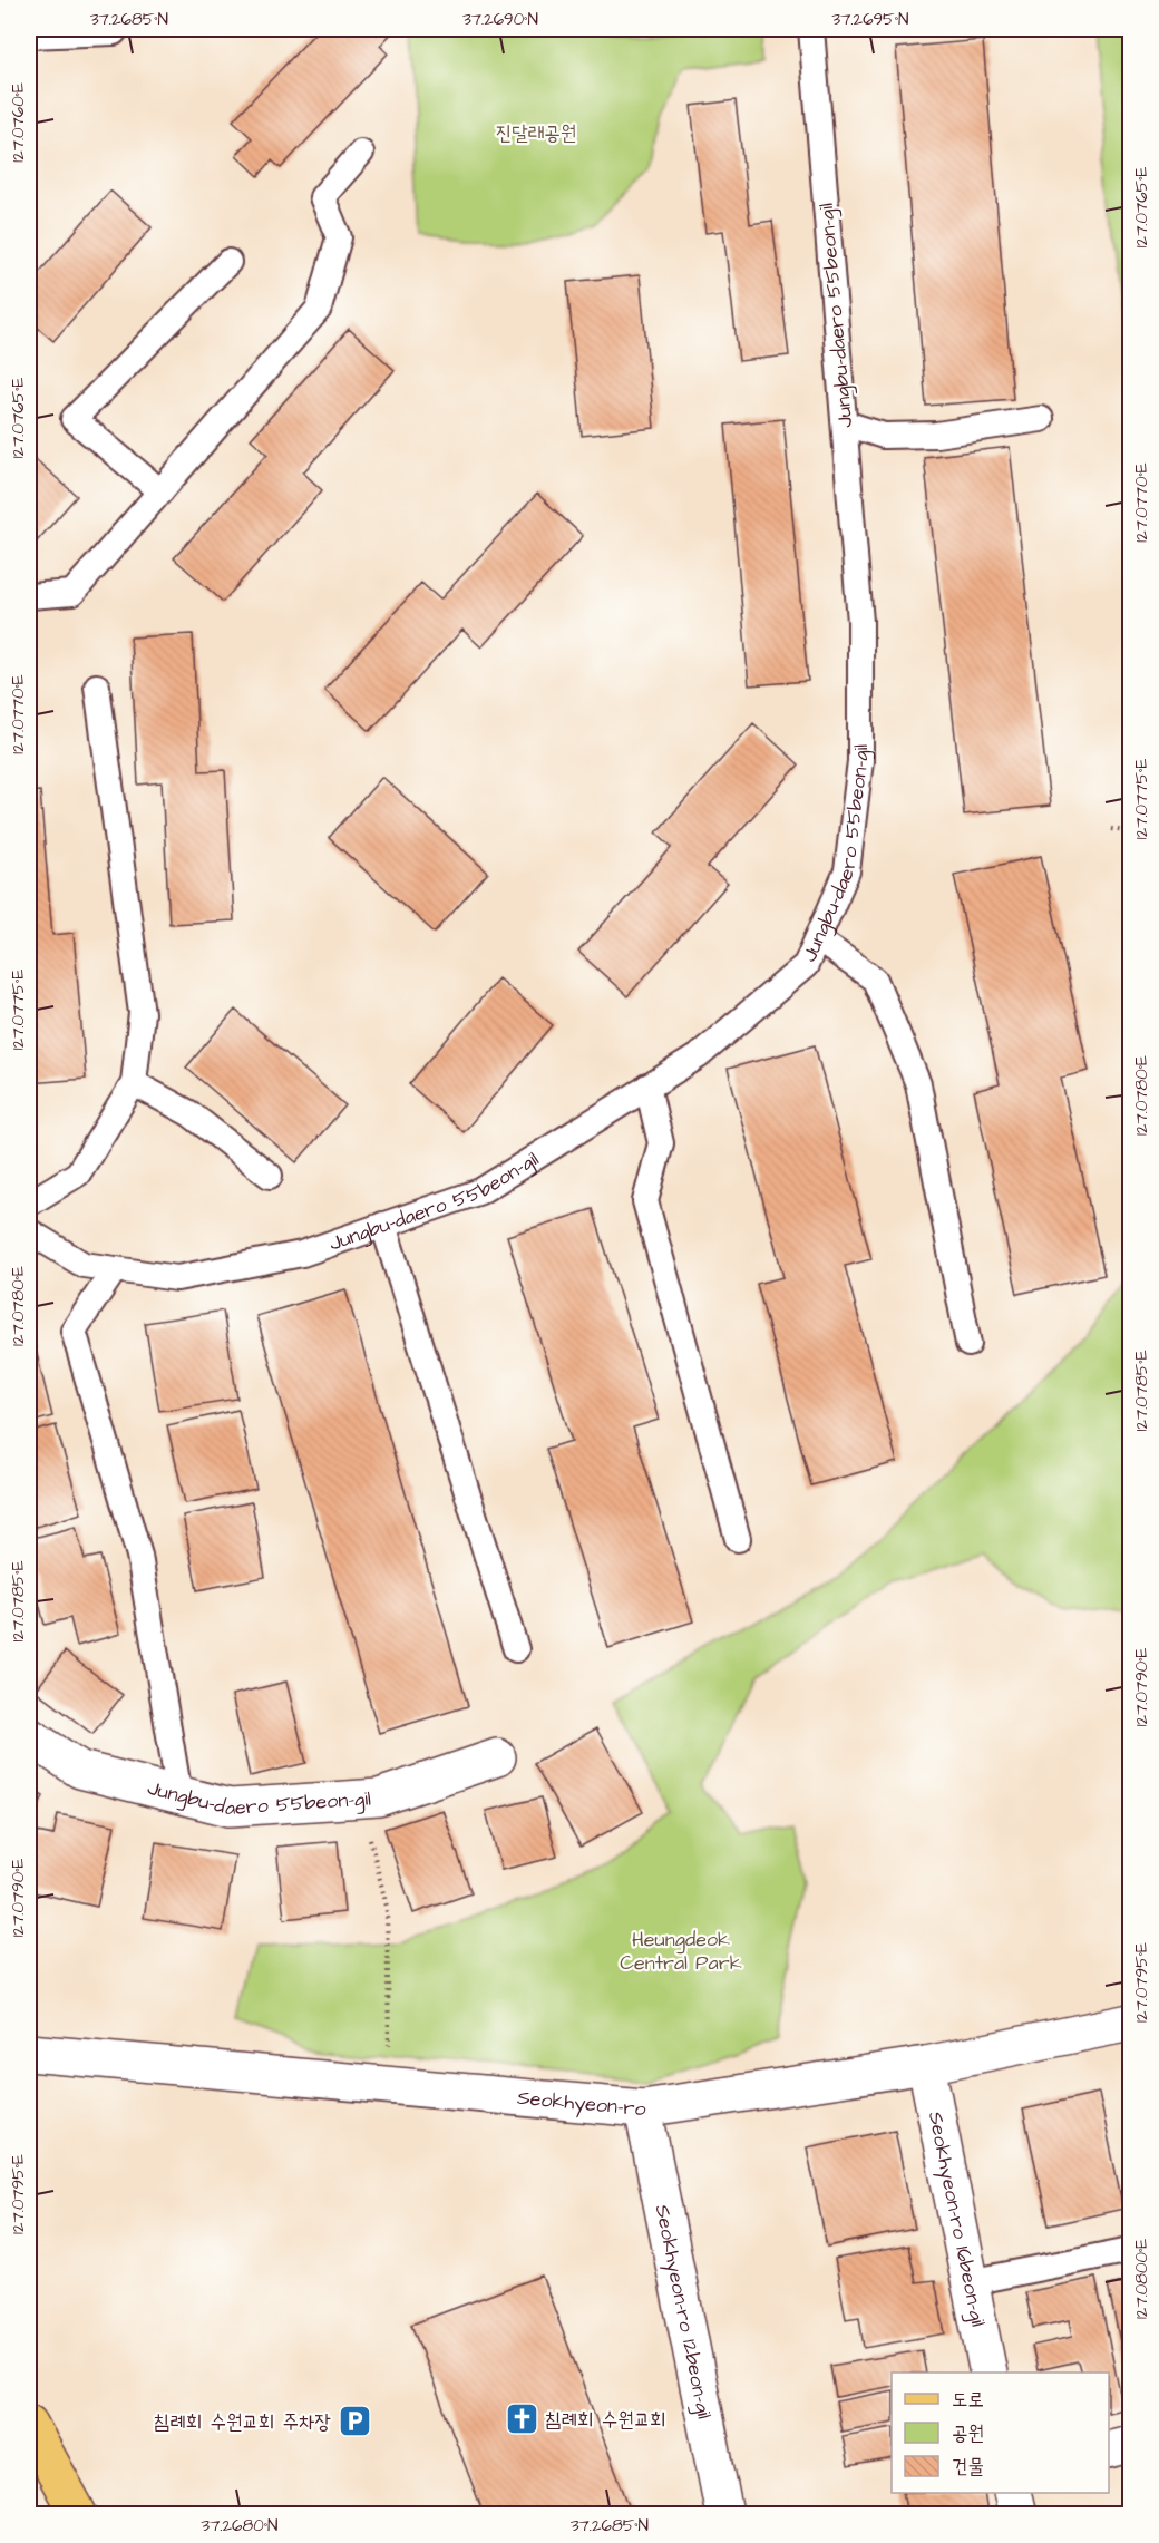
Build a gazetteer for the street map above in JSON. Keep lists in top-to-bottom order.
{
  "streets": {
    "street": [
      "Jungbu-daero 55beon-gil",
      "Seokhyeon-ro",
      "Seokhyeon-ro 16beon-gil",
      "Seokhyeon-ro 12beon-gil"
    ]
  },
  "crossings": [
    ["Seokhyeon-ro", "Seokhyeon-ro 16beon-gil"],
    ["Seokhyeon-ro", "Seokhyeon-ro 12beon-gil"]
  ],
  "parks": ["진달래공원", "Heungdeok Central Park"],
  "places": {
    "church": ["침례회 수원교회"],
    "parking": ["침례회 수원교회 주차장"]
  },
  "legend": ["도로", "공원", "건물"],
  "coordinates": [
    "37.2685°N",
    "37.2690°N",
    "37.2695°N",
    "127.0760°E",
    "127.0765°E",
    "127.0770°E",
    "127.0775°E",
    "127.0780°E",
    "127.0785°E",
    "127.0790°E",
    "127.0795°E",
    "127.0800°E",
    "37.2680°N"
  ]
}
